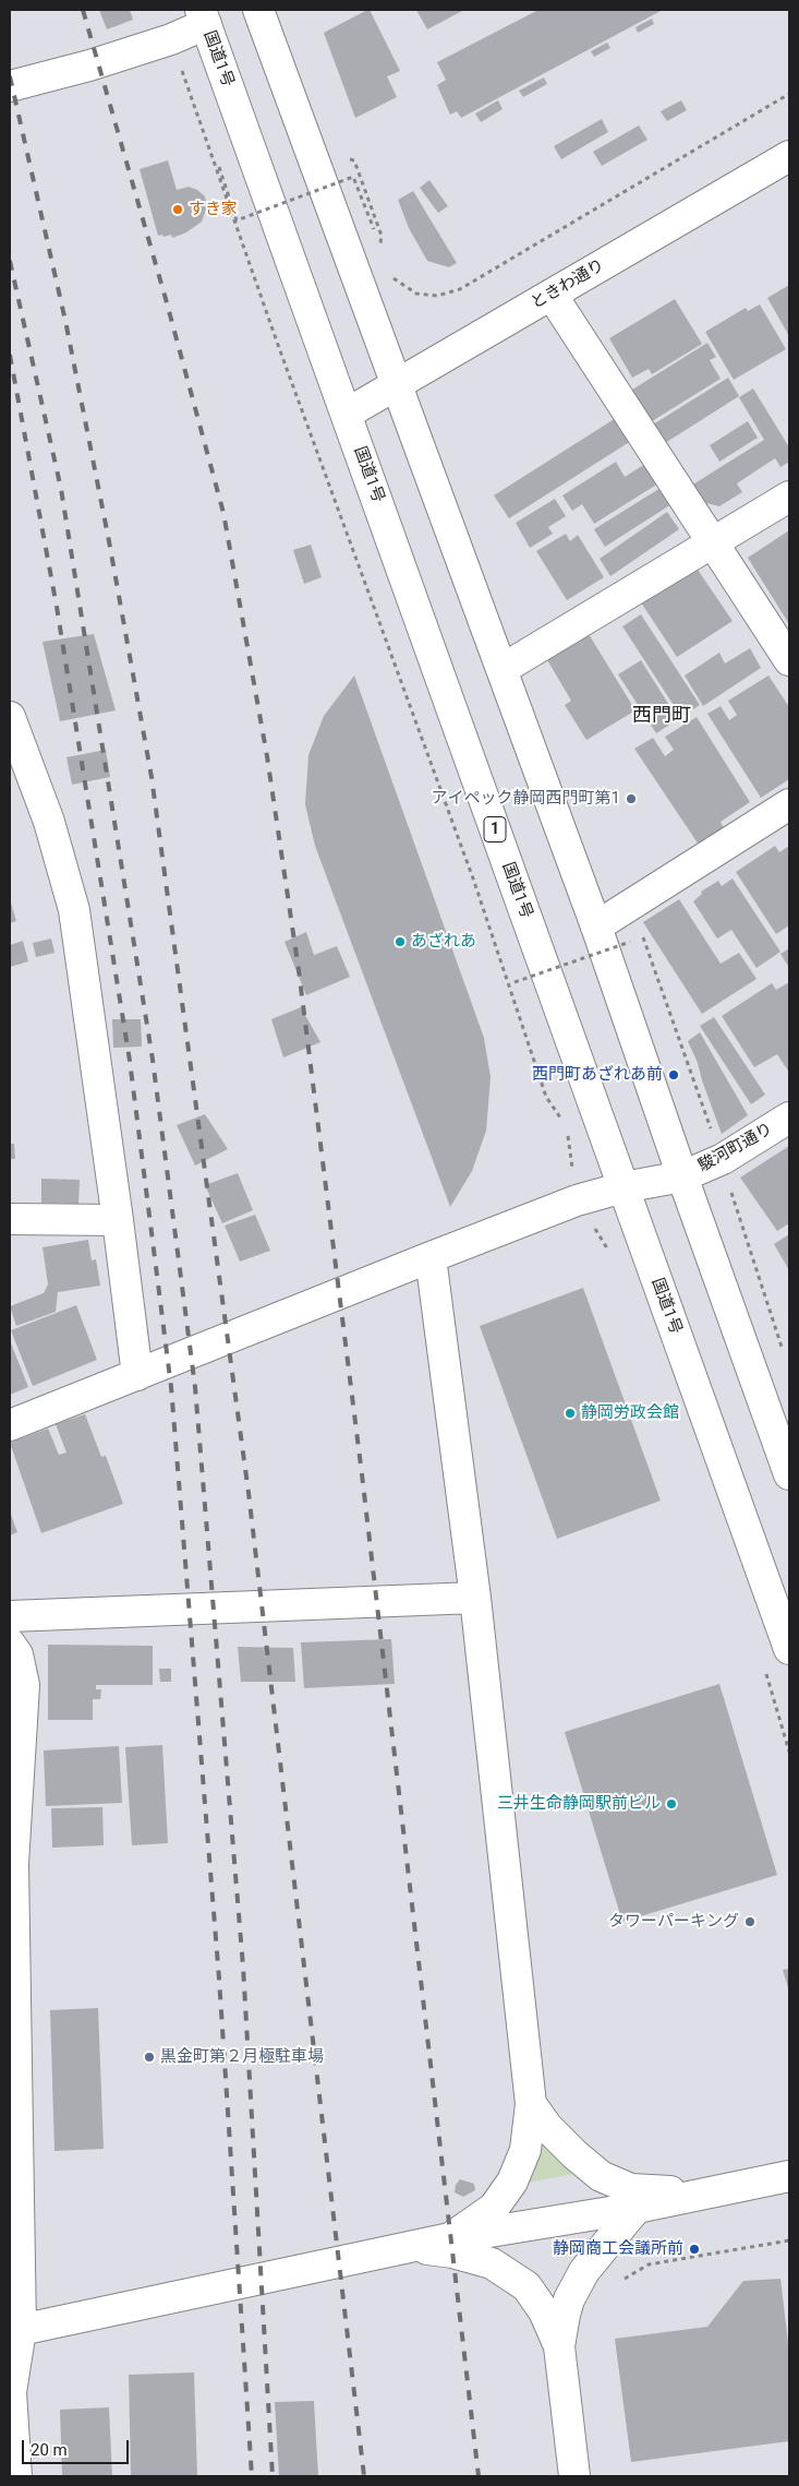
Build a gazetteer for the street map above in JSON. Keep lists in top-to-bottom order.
{
  "streets": {
    "main road": [
      "国道1号",
      "ときわ通り",
      "1",
      "駿河町通り"
    ]
  },
  "crossings": [
    ["国道1号", "ときわ通り"],
    ["国道1号", "駿河町通り"]
  ],
  "districts": ["西門町"],
  "places": [
    "すき家",
    "アイペック静岡西門町第1",
    "あざれあ",
    "西門町あざれあ前",
    "静岡労政会館",
    "三井生命静岡駅前ビル",
    "タワーパーキング",
    "黒金町第２月極駐車場",
    "静岡商工会議所前"
  ],
  "scale_bar": "20 m"
}
